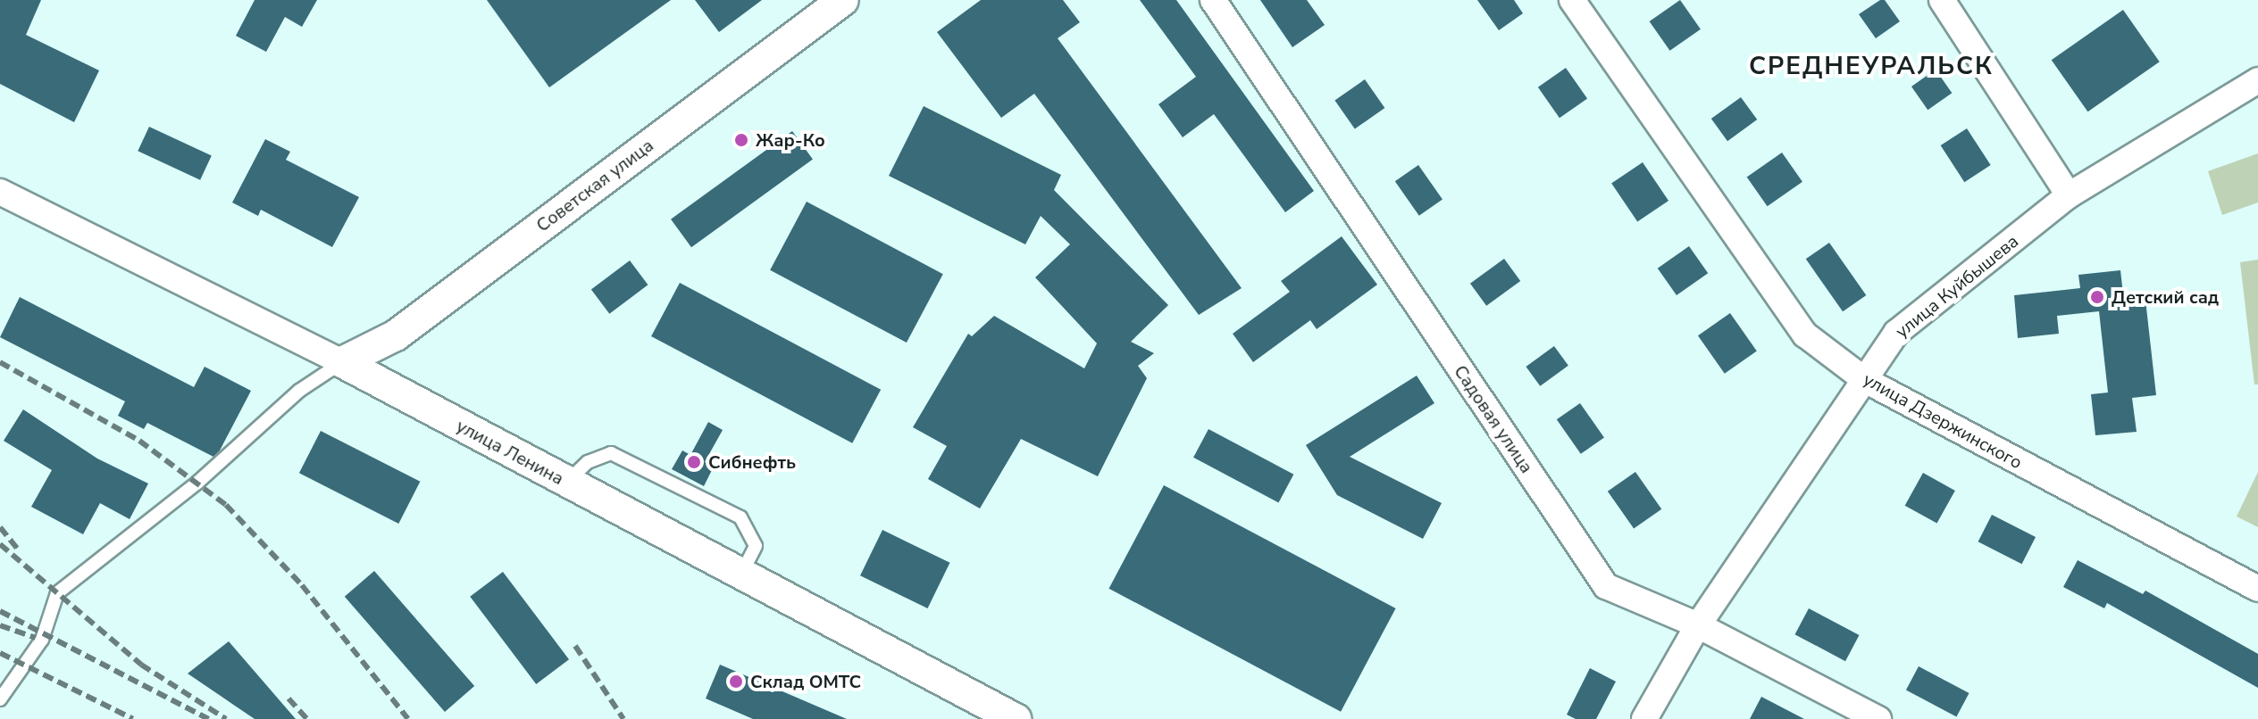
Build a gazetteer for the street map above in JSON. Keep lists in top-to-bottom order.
{
  "streets": {
    "street": [
      "Советская улица",
      "улица Куйбышева",
      "Садовая улица",
      "улица Дзержинского",
      "улица Ленина"
    ]
  },
  "crossings": [
    ["Советская улица", "улица Ленина"],
    ["улица Куйбышева", "Садовая улица"],
    ["улица Куйбышева", "улица Дзержинского"]
  ],
  "districts": ["СРЕДНЕУРАЛЬСК"],
  "places": [
    "Жар-Ко",
    "Детский сад",
    "Сибнефть",
    "Склад ОМТС"
  ]
}
